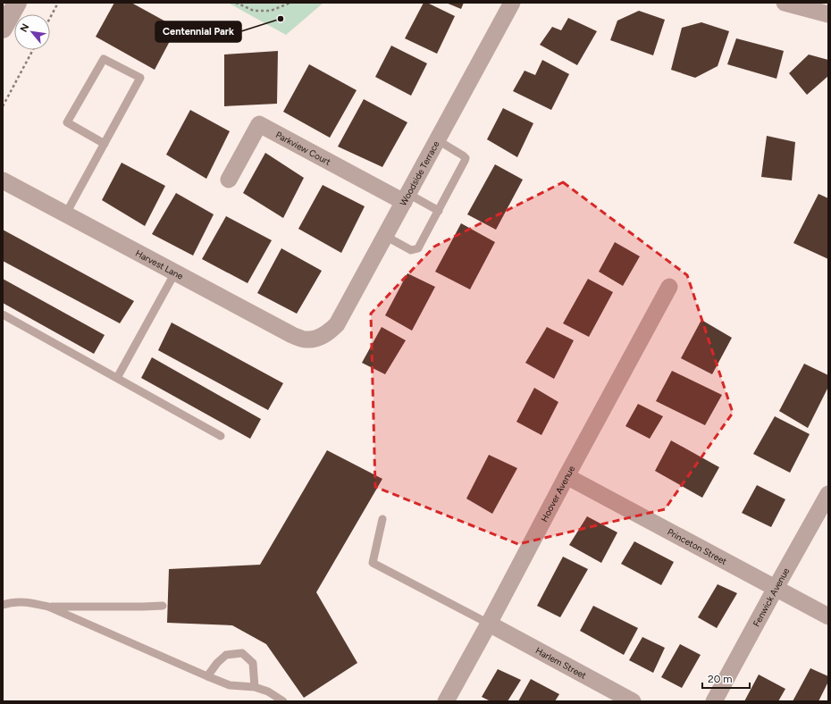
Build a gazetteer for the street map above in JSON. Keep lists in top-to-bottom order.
{
  "streets": {
    "street": [
      "Parkview Court",
      "Woodside Terrace",
      "Harvest Lane",
      "Hoover Avenue",
      "Princeton Street",
      "Fenwick Avenue",
      "Harlem Street"
    ]
  },
  "crossings": [
    ["Parkview Court", "Woodside Terrace"],
    ["Woodside Terrace", "Harvest Lane"],
    ["Hoover Avenue", "Princeton Street"],
    ["Hoover Avenue", "Harlem Street"],
    ["Princeton Street", "Fenwick Avenue"]
  ],
  "places": ["Centennial Park"],
  "scale_bar": "20 m",
  "north": "top left"
}
